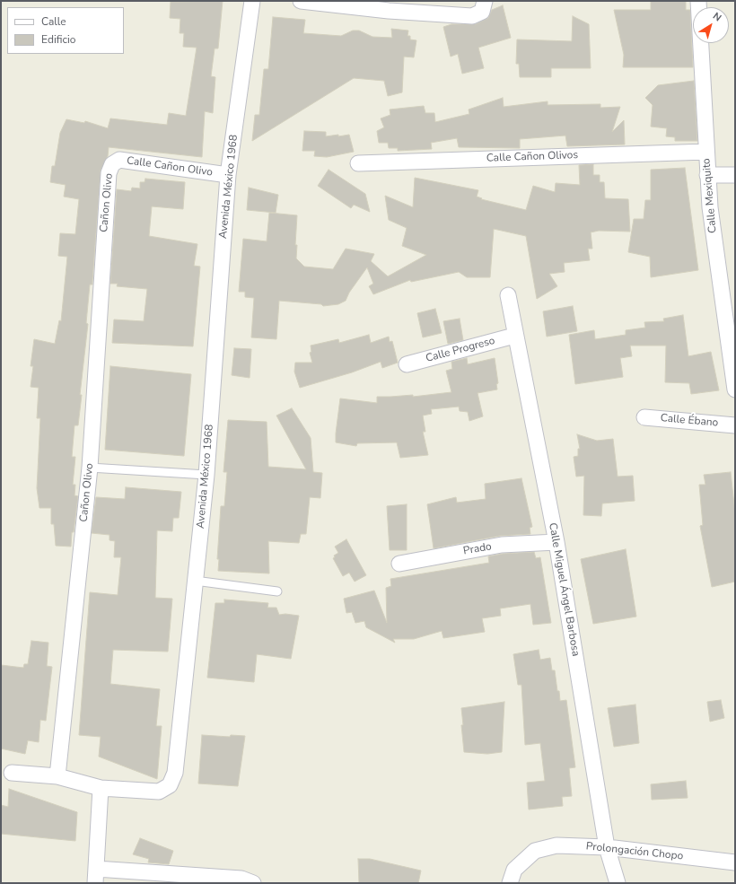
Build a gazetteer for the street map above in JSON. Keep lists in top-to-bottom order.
{
  "streets": {
    "street": [
      "Calle Cañon Olivos",
      "Calle Cañon Olivo",
      "Avenida México 1968",
      "Calle Mexiquito",
      "Cañon Olivo",
      "Calle Progreso",
      "Calle Ébano",
      "Prado",
      "Calle Miguel Ángel Barbosa",
      "Prolongación Chopo"
    ]
  },
  "crossings": [
    ["Calle Cañon Olivos", "Calle Mexiquito"],
    ["Calle Cañon Olivo", "Avenida México 1968"],
    ["Calle Cañon Olivo", "Cañon Olivo"],
    ["Calle Progreso", "Calle Miguel Ángel Barbosa"],
    ["Prado", "Calle Miguel Ángel Barbosa"],
    ["Calle Miguel Ángel Barbosa", "Prolongación Chopo"]
  ],
  "legend": ["Calle", "Edificio"],
  "north": "top right"
}
